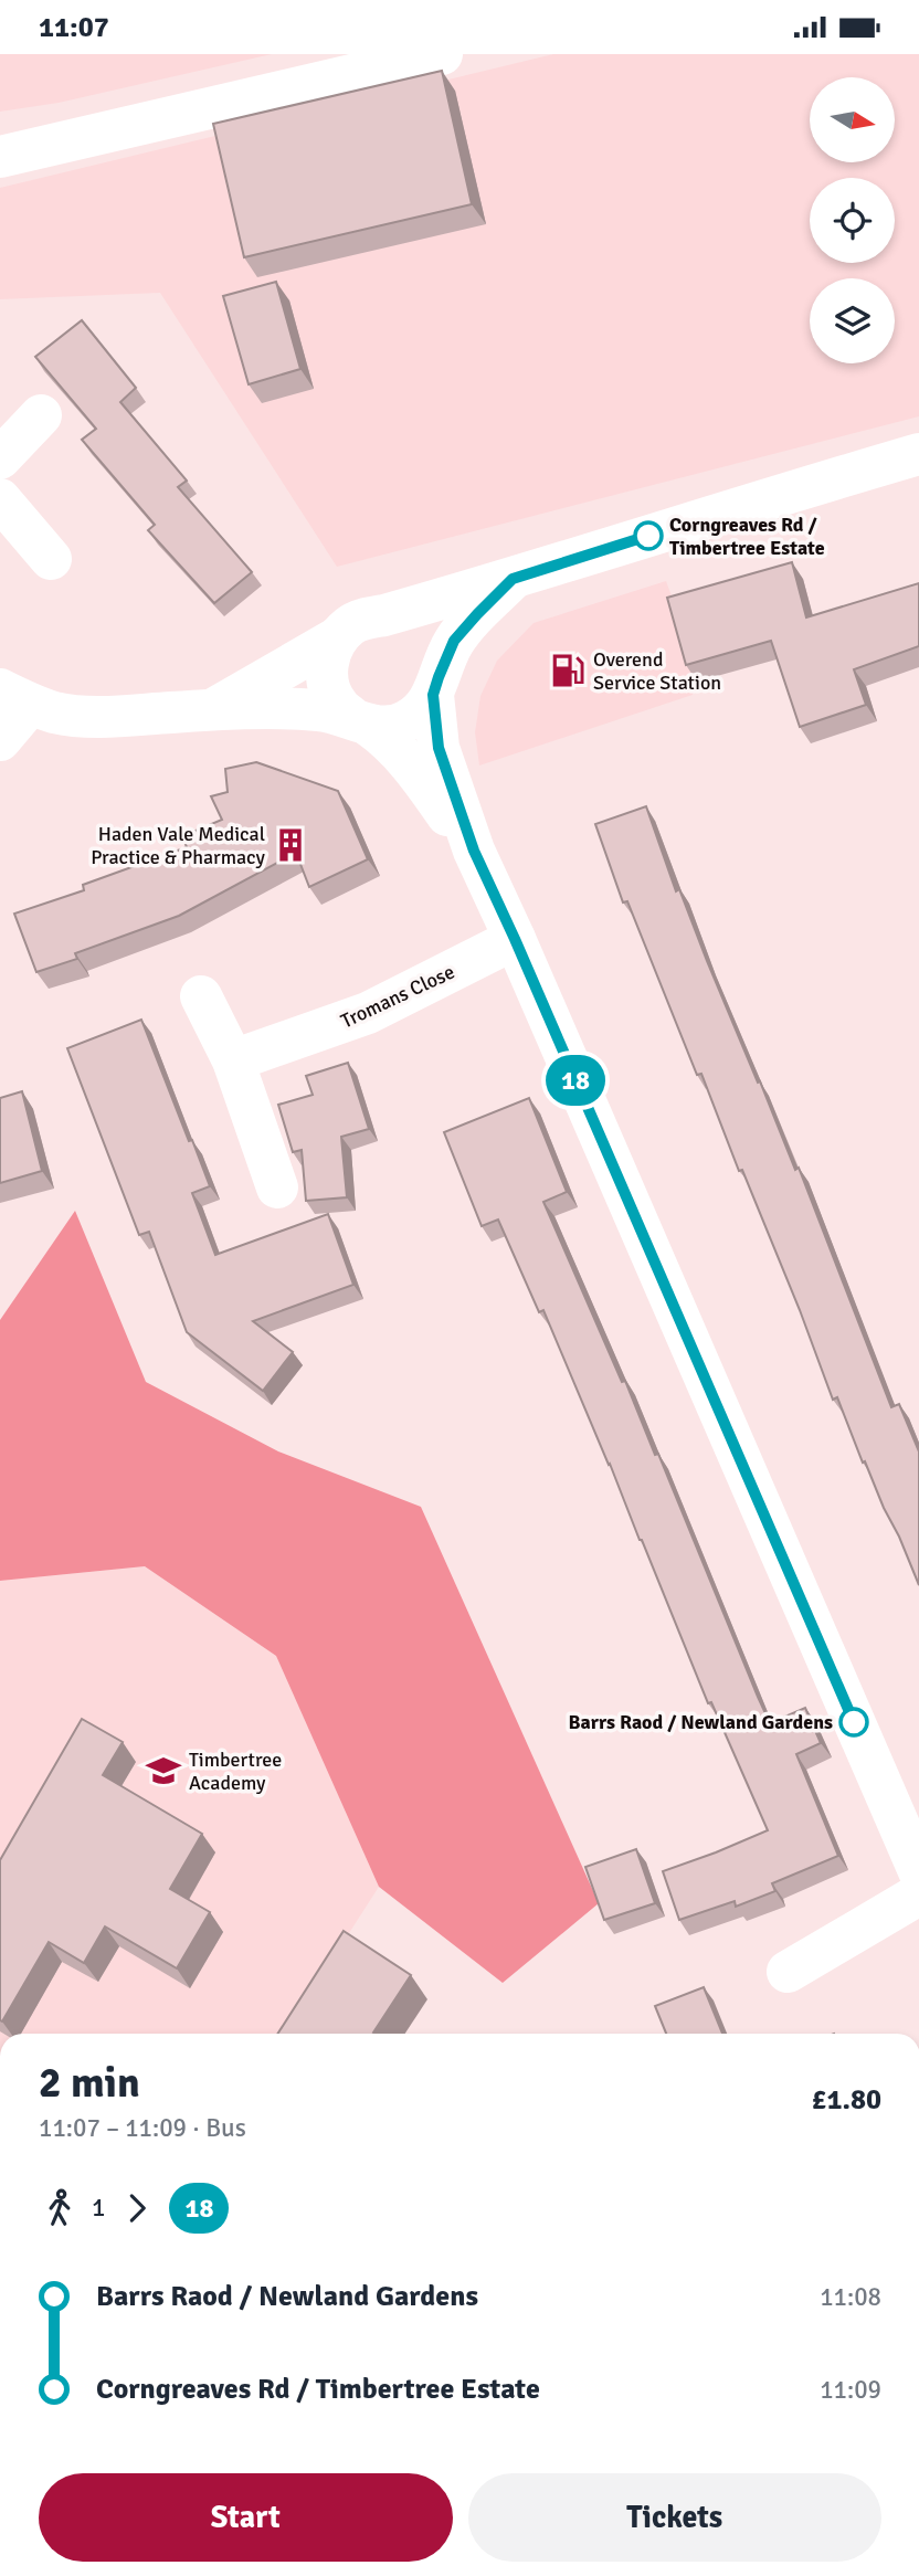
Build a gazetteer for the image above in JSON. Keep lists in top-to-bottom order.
{
  "streets": {
    "street": ["Tromans Close"]
  },
  "places": {
    "other": ["Corngreaves Rd / Timbertree Estate", "Barrs Raod / Newland Gardens"],
    "fuel station": ["Overend Service Station"],
    "building": ["Haden Vale Medical Practice & Pharmacy"],
    "school or university": ["Timbertree Academy"]
  },
  "lines": ["bus line 18"],
  "north": "right",
  "page": {
    "status": "11:07",
    "on_map": "18",
    "heading": ["2 min", "11:07 – 11:09 · Bus", "£1.80"],
    "legs": ["1", "18"],
    "list": [
      {
        "name": "Barrs Raod / Newland Gardens",
        "value": "11:08"
      },
      {
        "name": "Corngreaves Rd / Timbertree Estate",
        "value": "11:09"
      }
    ],
    "buttons": ["Start", "Tickets"]
  }
}
